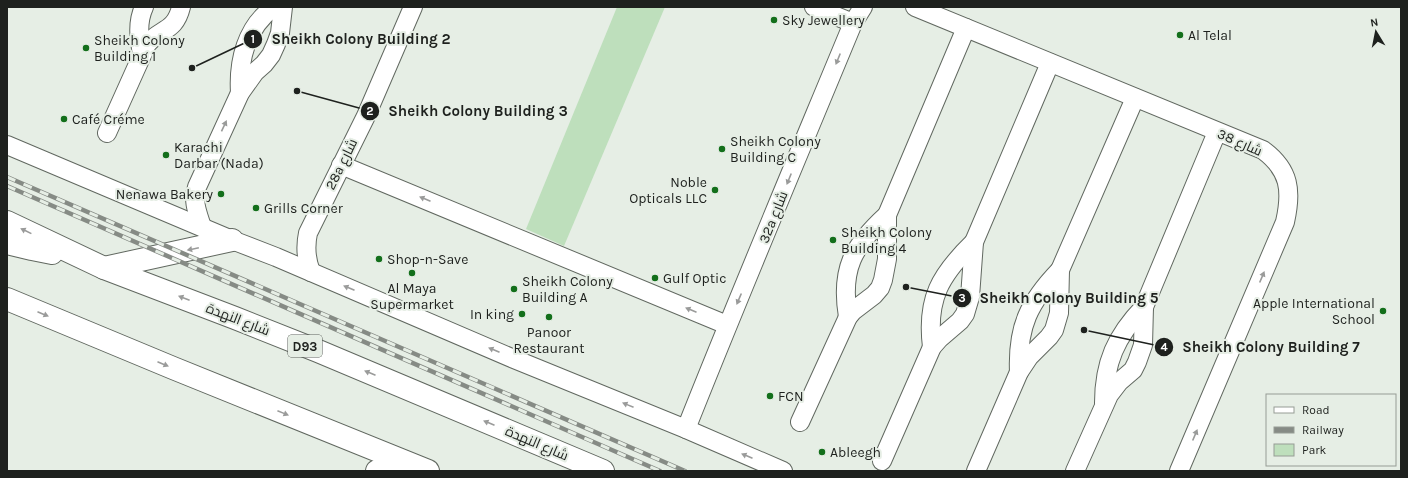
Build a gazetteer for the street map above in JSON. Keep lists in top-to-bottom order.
{
  "streets": {
    "main road": ["شارع النهدة", "D93"],
    "street": ["شارع 38", "28a شارع", "32a شارع"]
  },
  "places": [
    "Sky Jewellery",
    "Al Telal",
    "Sheikh Colony Building 1",
    "Sheikh Colony Building 2",
    "Sheikh Colony Building 3",
    "Café Créme",
    "Sheikh Colony Building C",
    "Karachi Darbar (Nada)",
    "Noble Opticals LLC",
    "Nenawa Bakery",
    "Grills Corner",
    "Sheikh Colony Building 4",
    "Shop-n-Save",
    "Al Maya Supermarket",
    "Gulf Optic",
    "Sheikh Colony Building 5",
    "Sheikh Colony Building A",
    "Apple International School",
    "In king",
    "Panoor Restaurant",
    "Sheikh Colony Building 7",
    "FCN",
    "Ableegh"
  ],
  "legend": ["Road", "Railway", "Park"],
  "north": "top"
}
